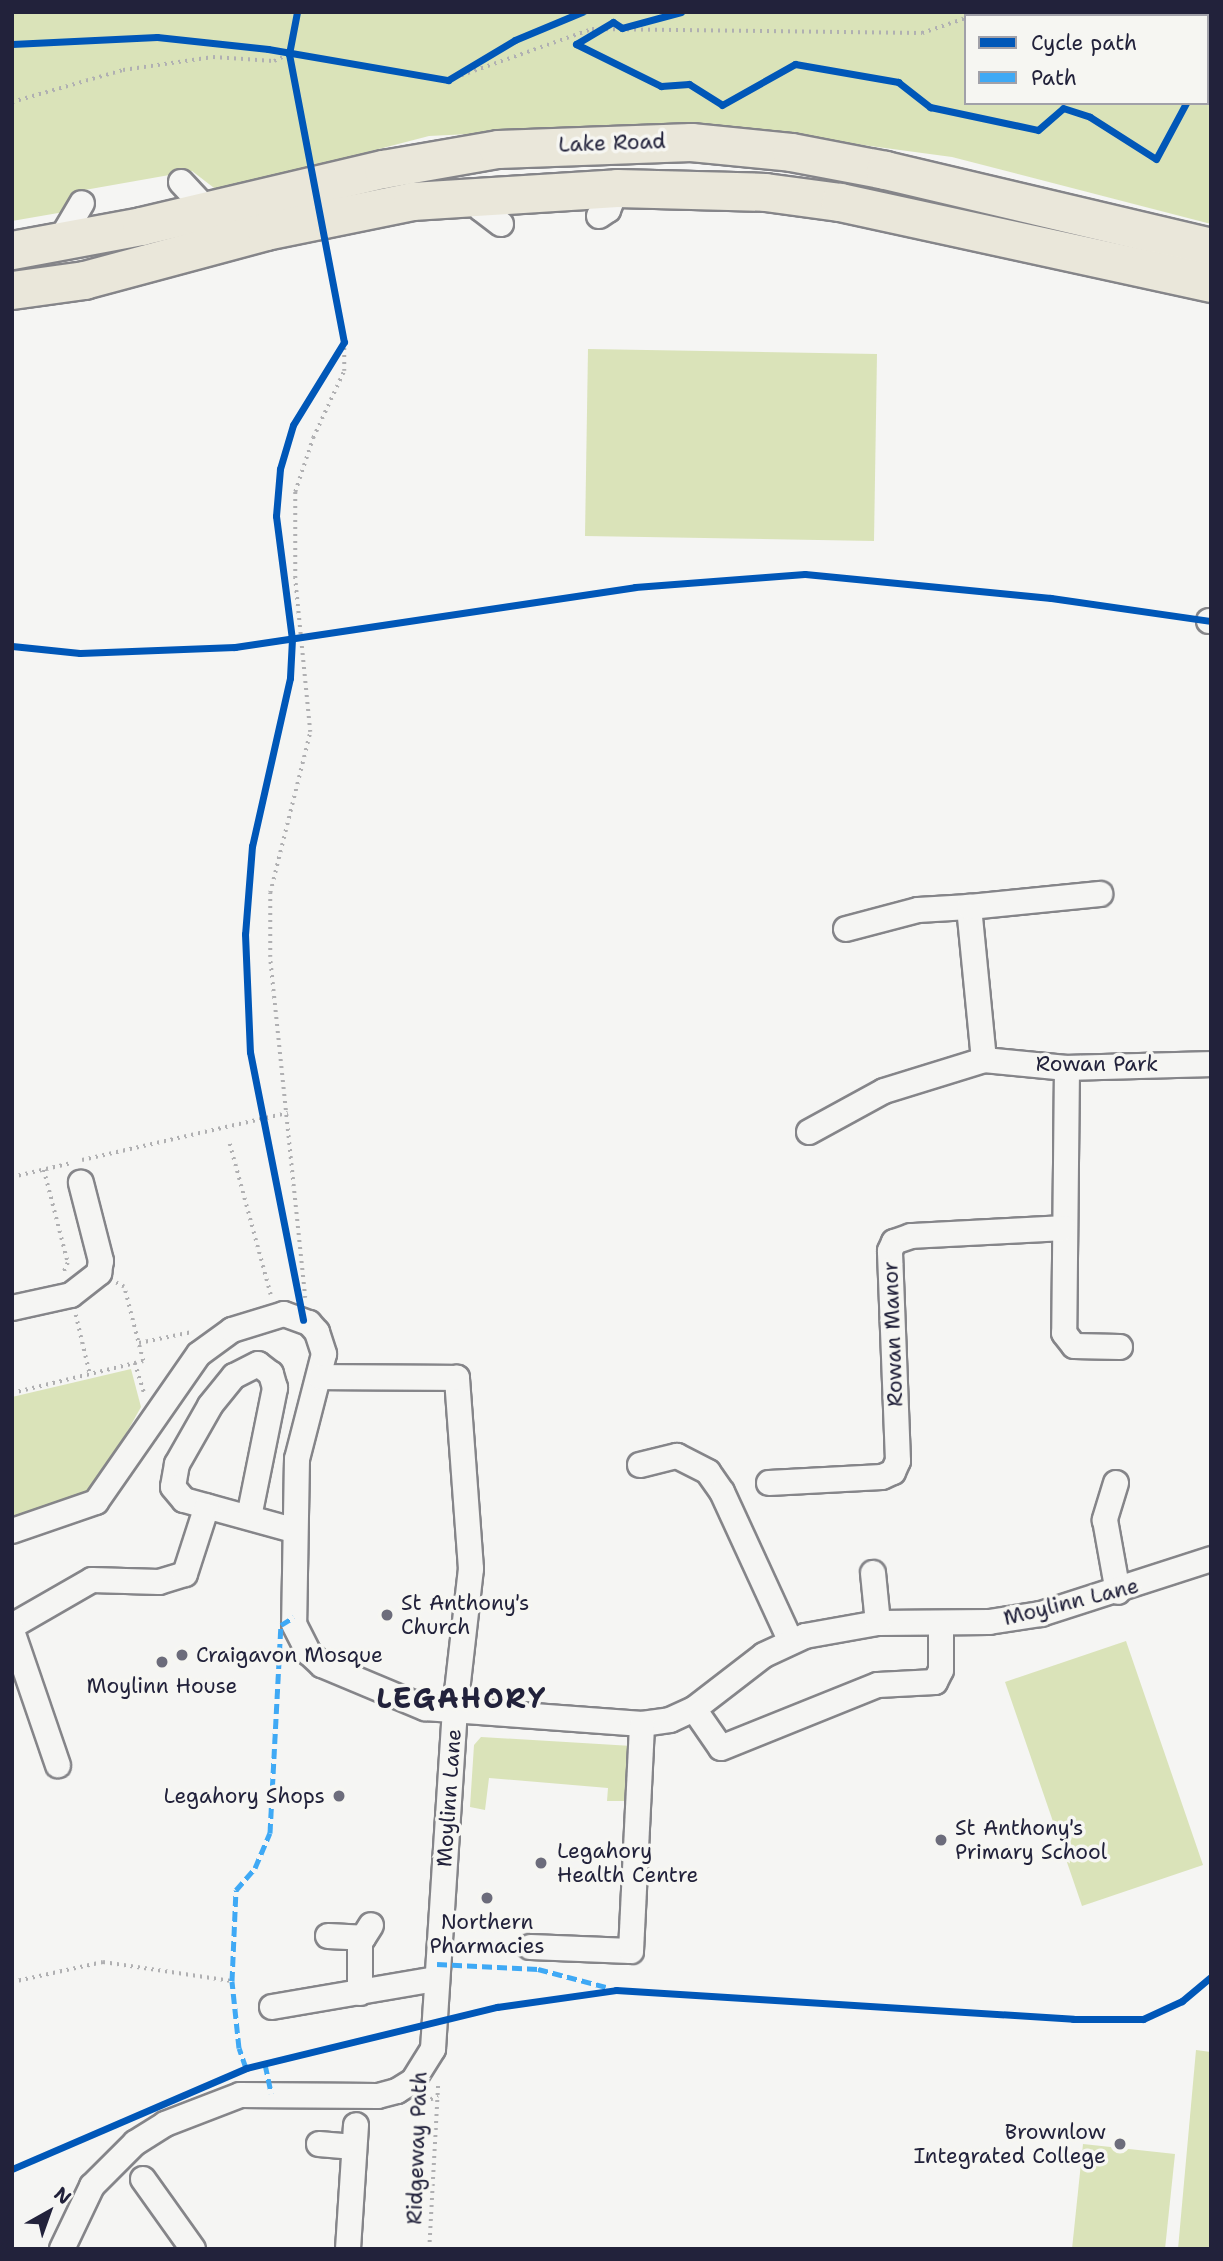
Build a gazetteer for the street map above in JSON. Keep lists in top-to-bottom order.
{
  "streets": {
    "highway": ["Lake Road"],
    "street": ["Rowan Park", "Rowan Manor", "Moylinn Lane"],
    "path": ["Ridgeway Path"]
  },
  "crossings": [
    ["Moylinn Lane", "Ridgeway Path"]
  ],
  "districts": ["LEGAHORY"],
  "places": [
    "St Anthony's Church",
    "Craigavon Mosque",
    "Moylinn House",
    "Legahory Shops",
    "St Anthony's Primary School",
    "Legahory Health Centre",
    "Northern Pharmacies",
    "Brownlow Integrated College"
  ],
  "legend": ["Cycle path", "Path"],
  "north": "top right"
}
